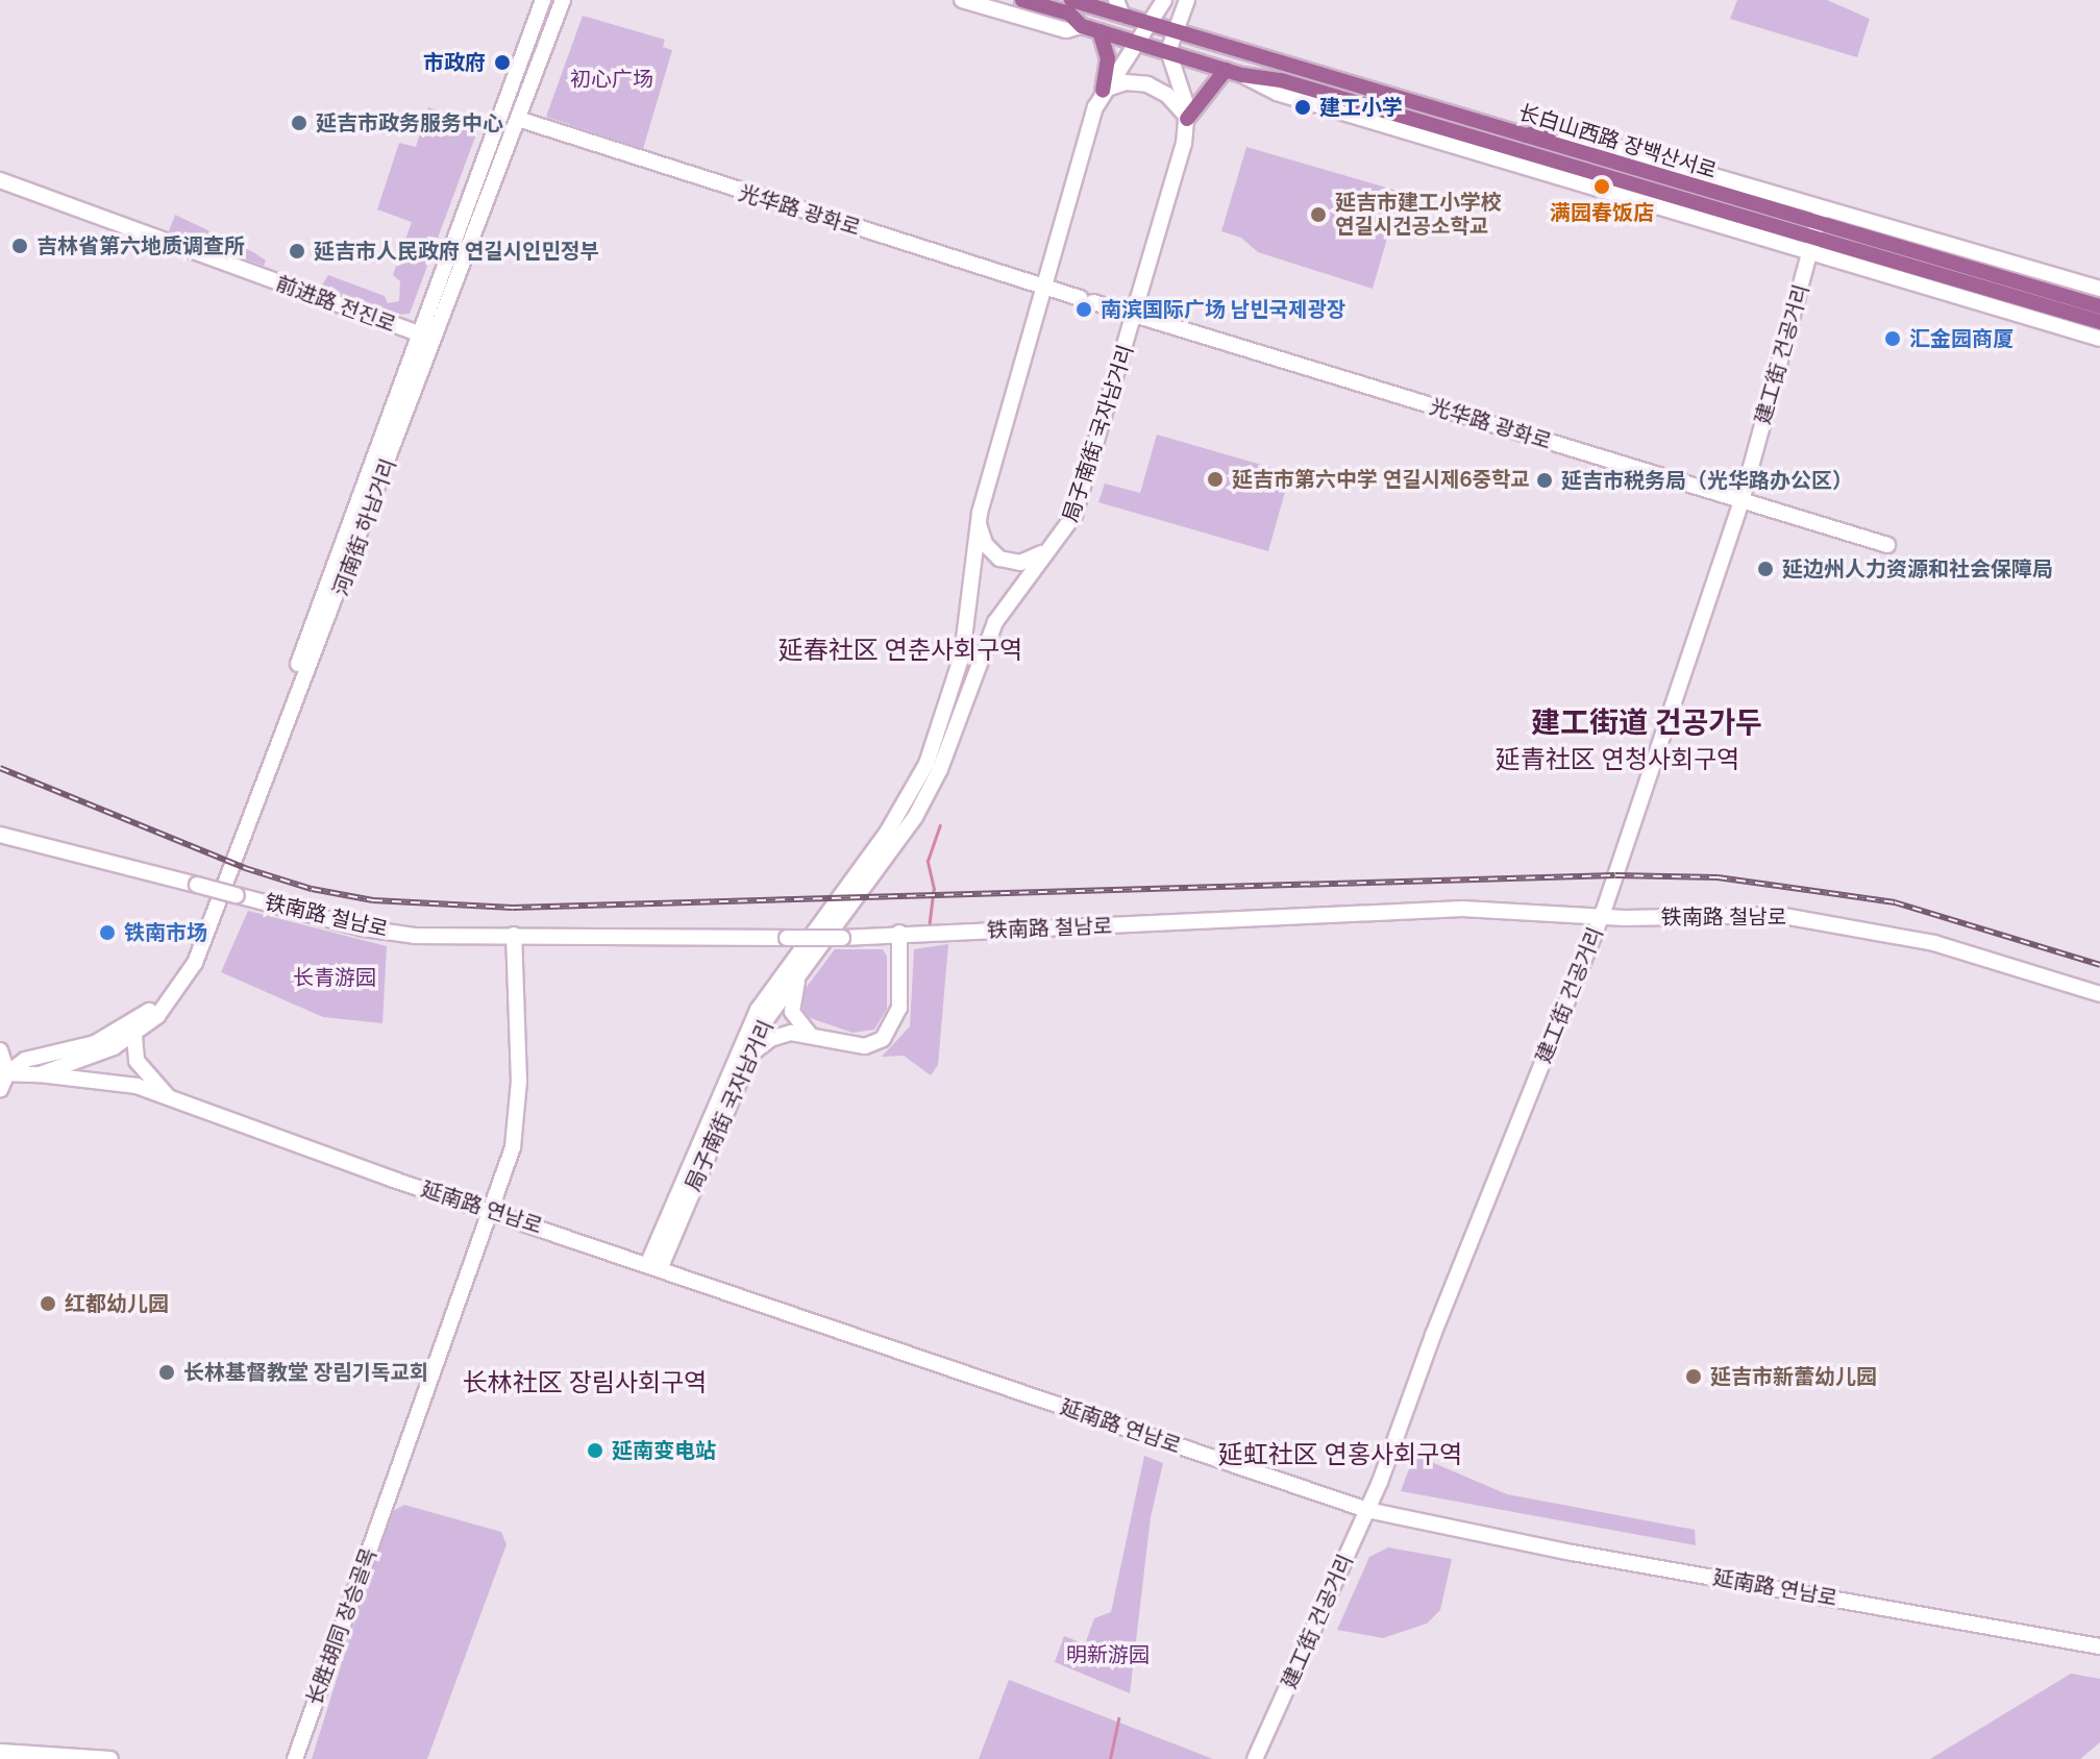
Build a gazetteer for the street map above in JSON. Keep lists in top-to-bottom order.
{
  "streets": {
    "main road": [
      "长白山西路 장백산서로",
      "光华路 광화로",
      "前进路 전진로",
      "建工街 건공거리",
      "局子南街 국자남거리",
      "河南街 하남거리",
      "铁南路 철남로",
      "延南路 연남로",
      "长胜胡同 장승골목"
    ]
  },
  "crossings": [
    ["长白山西路 장백산서로", "建工街 건공거리"],
    ["长白山西路 장백산서로", "局子南街 국자남거리"],
    ["光华路 광화로", "建工街 건공거리"],
    ["光华路 광화로", "局子南街 국자남거리"],
    ["光华路 광화로", "河南街 하남거리"],
    ["前进路 전진로", "河南街 하남거리"],
    ["建工街 건공거리", "铁南路 철남로"],
    ["建工街 건공거리", "延南路 연남로"],
    ["局子南街 국자남거리", "延南路 연남로"],
    ["铁南路 철남로", "长胜胡同 장승골목"],
    ["延南路 연남로", "长胜胡同 장승골목"]
  ],
  "districts": [
    "延春社区 연춘사회구역",
    "建工街道 건공가두",
    "延青社区 연청사회구역",
    "长林社区 장림사회구역",
    "延虹社区 연홍사회구역"
  ],
  "parks": ["初心广场", "长青游园", "明新游园"],
  "places": [
    "市政府",
    "建工小学",
    "延吉市政务服务中心",
    "满园春饭店",
    "延吉市建工小学校 연길시건공소학교",
    "吉林省第六地质调查所",
    "延吉市人民政府 연길시인민정부",
    "南滨国际广场 남빈국제광장",
    "汇金园商厦",
    "延吉市第六中学 연길시제6중학교",
    "延吉市税务局（光华路办公区）",
    "延边州人力资源和社会保障局",
    "铁南市场",
    "红都幼儿园",
    "长林基督教堂 장림기독교회",
    "延吉市新蕾幼儿园",
    "延南变电站"
  ]
}
